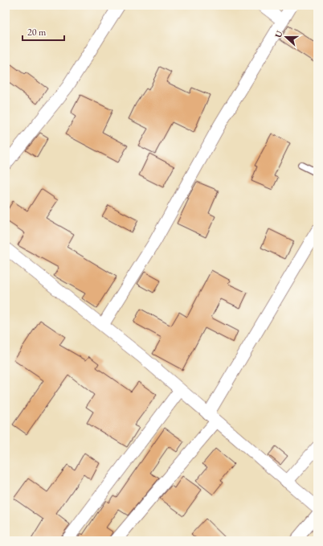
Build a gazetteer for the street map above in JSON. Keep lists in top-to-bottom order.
{
  "scale_bar": "20 m",
  "north": "left"
}
